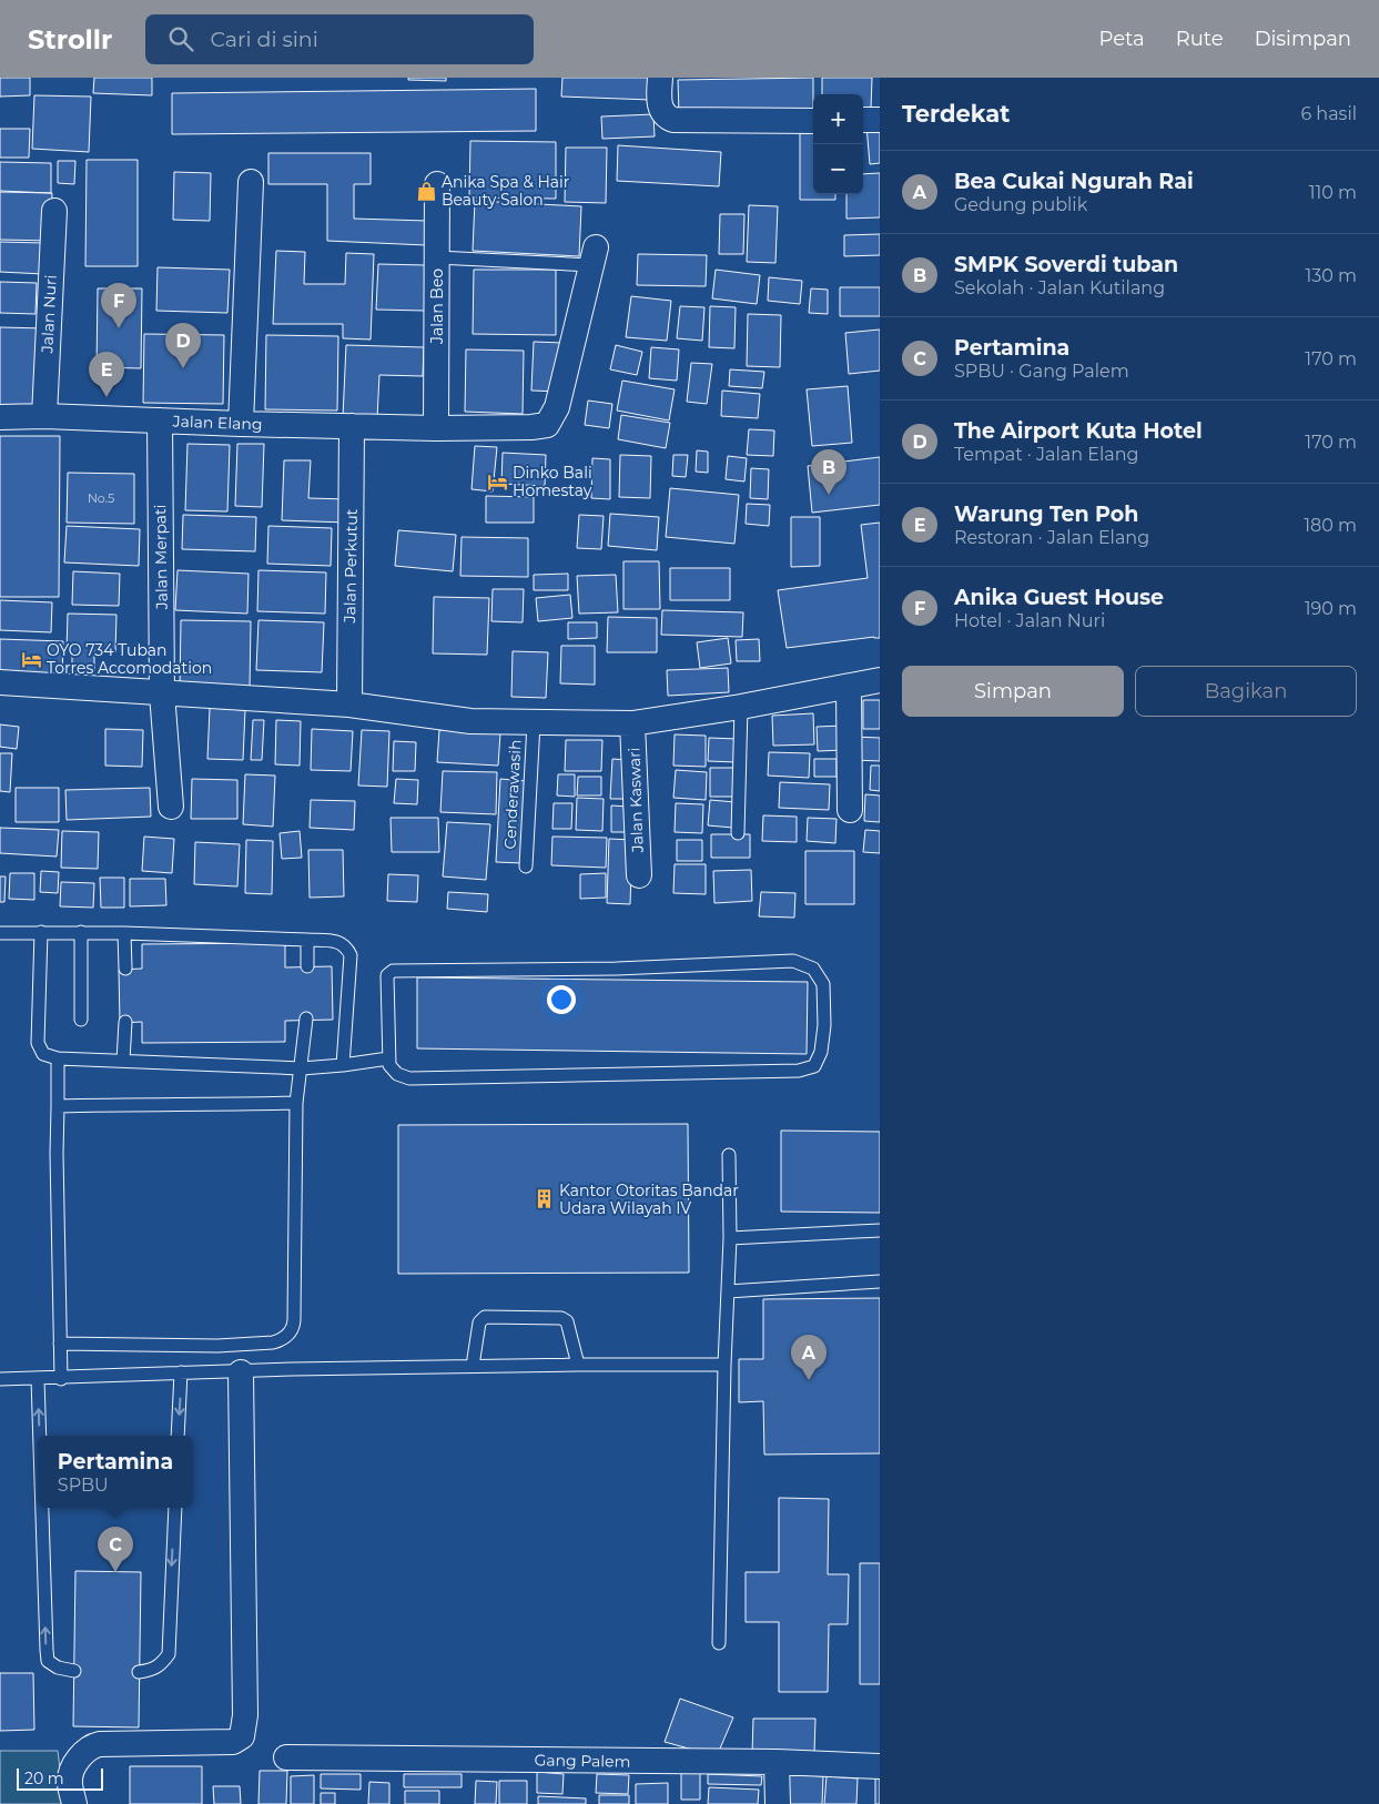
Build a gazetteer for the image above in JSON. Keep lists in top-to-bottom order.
{
  "streets": {
    "street": [
      "Jalan Beo",
      "Jalan Nuri",
      "Jalan Elang",
      "Jalan Merpati",
      "Jalan Perkutut",
      "Jalan Kaswari",
      "Gang Palem"
    ],
    "lane": ["Cenderawasih"]
  },
  "crossings": [
    ["Jalan Beo", "Jalan Elang"],
    ["Jalan Nuri", "Jalan Elang"],
    ["Jalan Elang", "Jalan Merpati"],
    ["Jalan Elang", "Jalan Perkutut"]
  ],
  "places": {
    "shop": ["Anika Spa & Hair Beauty Salon"],
    "hotel": ["Dinko Bali Homestay", "OYO 734 Tuban Torres Accomodation"],
    "building": ["Kantor Otoritas Bandar Udara Wilayah IV"]
  },
  "house_numbers": ["No.5"],
  "scale_bar": "20 m",
  "page": {
    "header": "Strollr",
    "search": "Cari di sini",
    "nav": ["Peta", "Rute", "Disimpan"],
    "heading": ["Terdekat", "6 hasil"],
    "map_buttons": ["+", "−"],
    "list": [
      {
        "mark": "A",
        "name": "Bea Cukai Ngurah Rai",
        "note": "Gedung publik",
        "value": "110 m"
      },
      {
        "mark": "B",
        "name": "SMPK Soverdi tuban",
        "note": "Sekolah · Jalan Kutilang",
        "value": "130 m"
      },
      {
        "mark": "C",
        "name": "Pertamina",
        "note": "SPBU · Gang Palem",
        "value": "170 m"
      },
      {
        "mark": "D",
        "name": "The Airport Kuta Hotel",
        "note": "Tempat · Jalan Elang",
        "value": "170 m"
      },
      {
        "mark": "E",
        "name": "Warung Ten Poh",
        "note": "Restoran · Jalan Elang",
        "value": "180 m"
      },
      {
        "mark": "F",
        "name": "Anika Guest House",
        "note": "Hotel · Jalan Nuri",
        "value": "190 m"
      }
    ],
    "pins": [
      "F",
      "D",
      "E",
      "B",
      "A",
      "C"
    ],
    "buttons": ["Simpan", "Bagikan"],
    "popup": ["Pertamina", "SPBU"],
    "scale": "20 m"
  }
}
